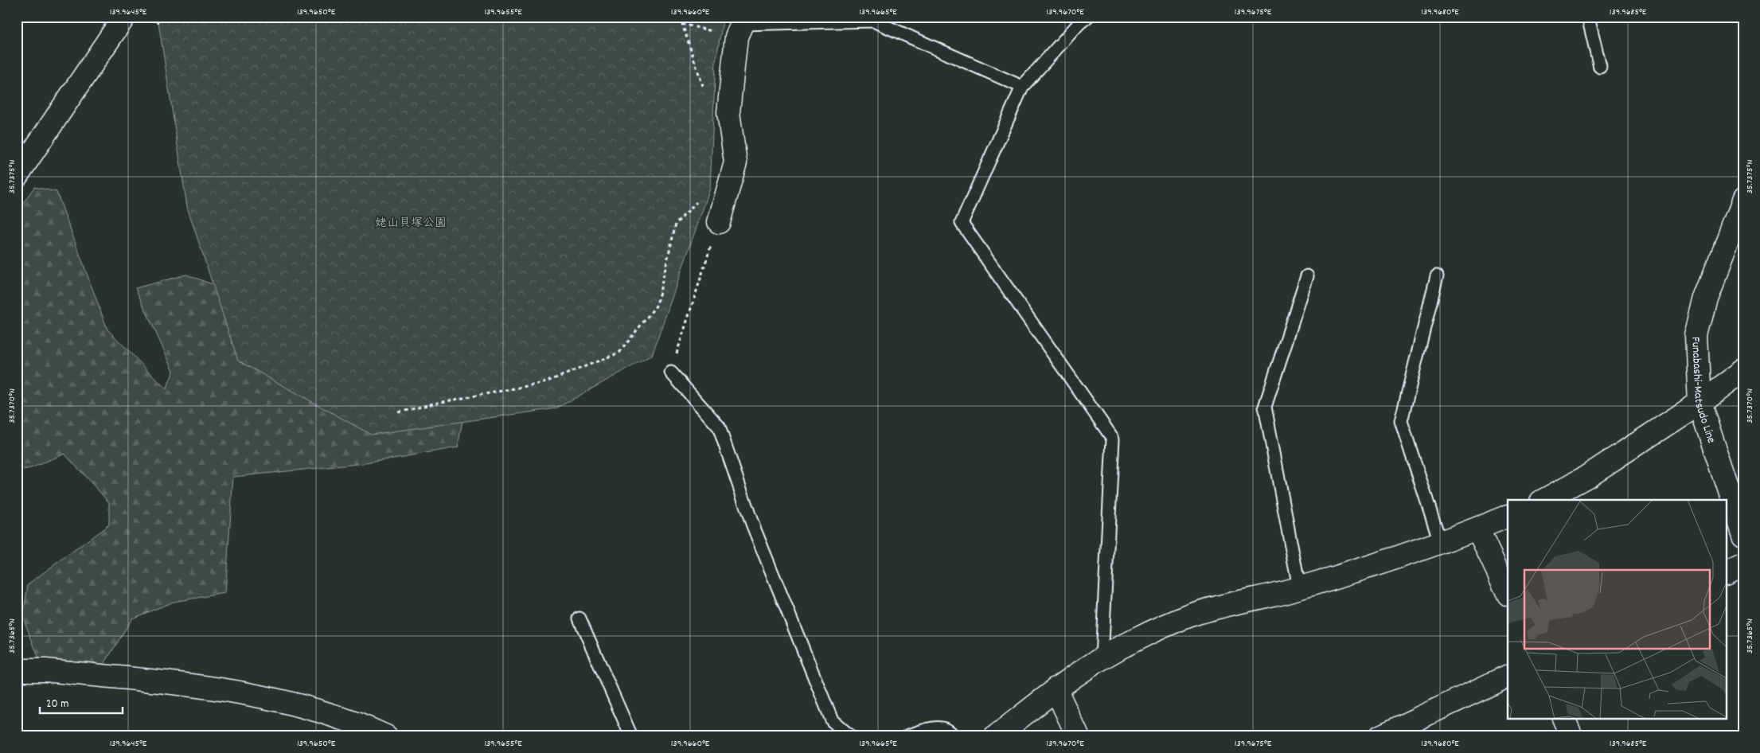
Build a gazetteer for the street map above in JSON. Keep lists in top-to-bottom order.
{
  "streets": {
    "street": ["Funabashi-Matsudo Line"]
  },
  "parks": ["姥山貝塚公園"],
  "scale_bar": "20 m",
  "coordinates": [
    "139.9645°E",
    "139.9650°E",
    "139.9655°E",
    "139.9660°E",
    "139.9665°E",
    "139.9670°E",
    "139.9675°E",
    "139.9680°E",
    "139.9685°E",
    "35.7375°N",
    "35.7370°N",
    "35.7365°N"
  ]
}
